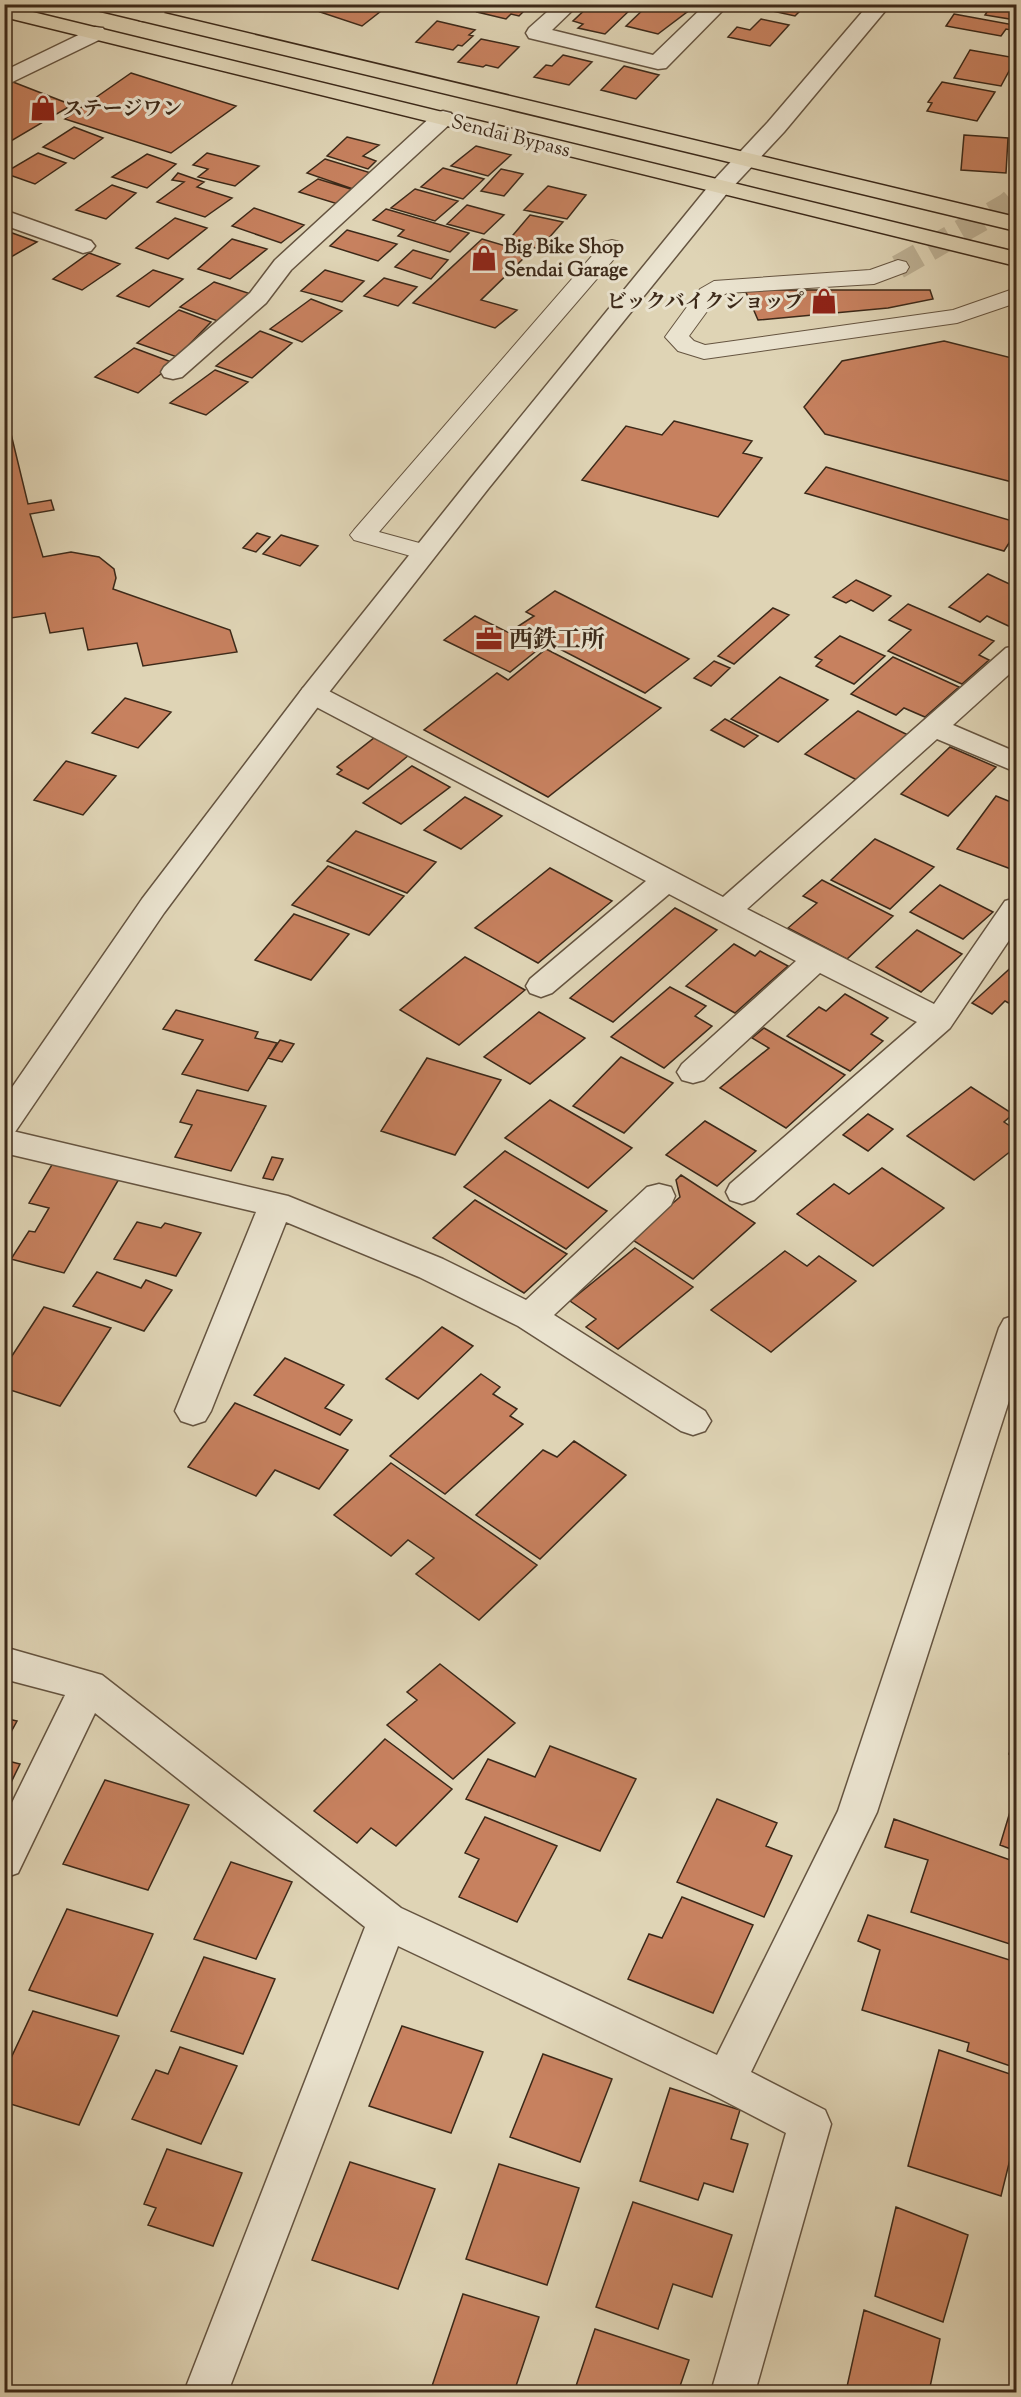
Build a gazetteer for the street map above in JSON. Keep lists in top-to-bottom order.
{
  "streets": {
    "highway": ["Sendai Bypass"]
  },
  "places": {
    "shop": ["ステージワン", "Big Bike Shop Sendai Garage", "ビックバイクショップ"],
    "office": ["西鉄工所"]
  }
}
